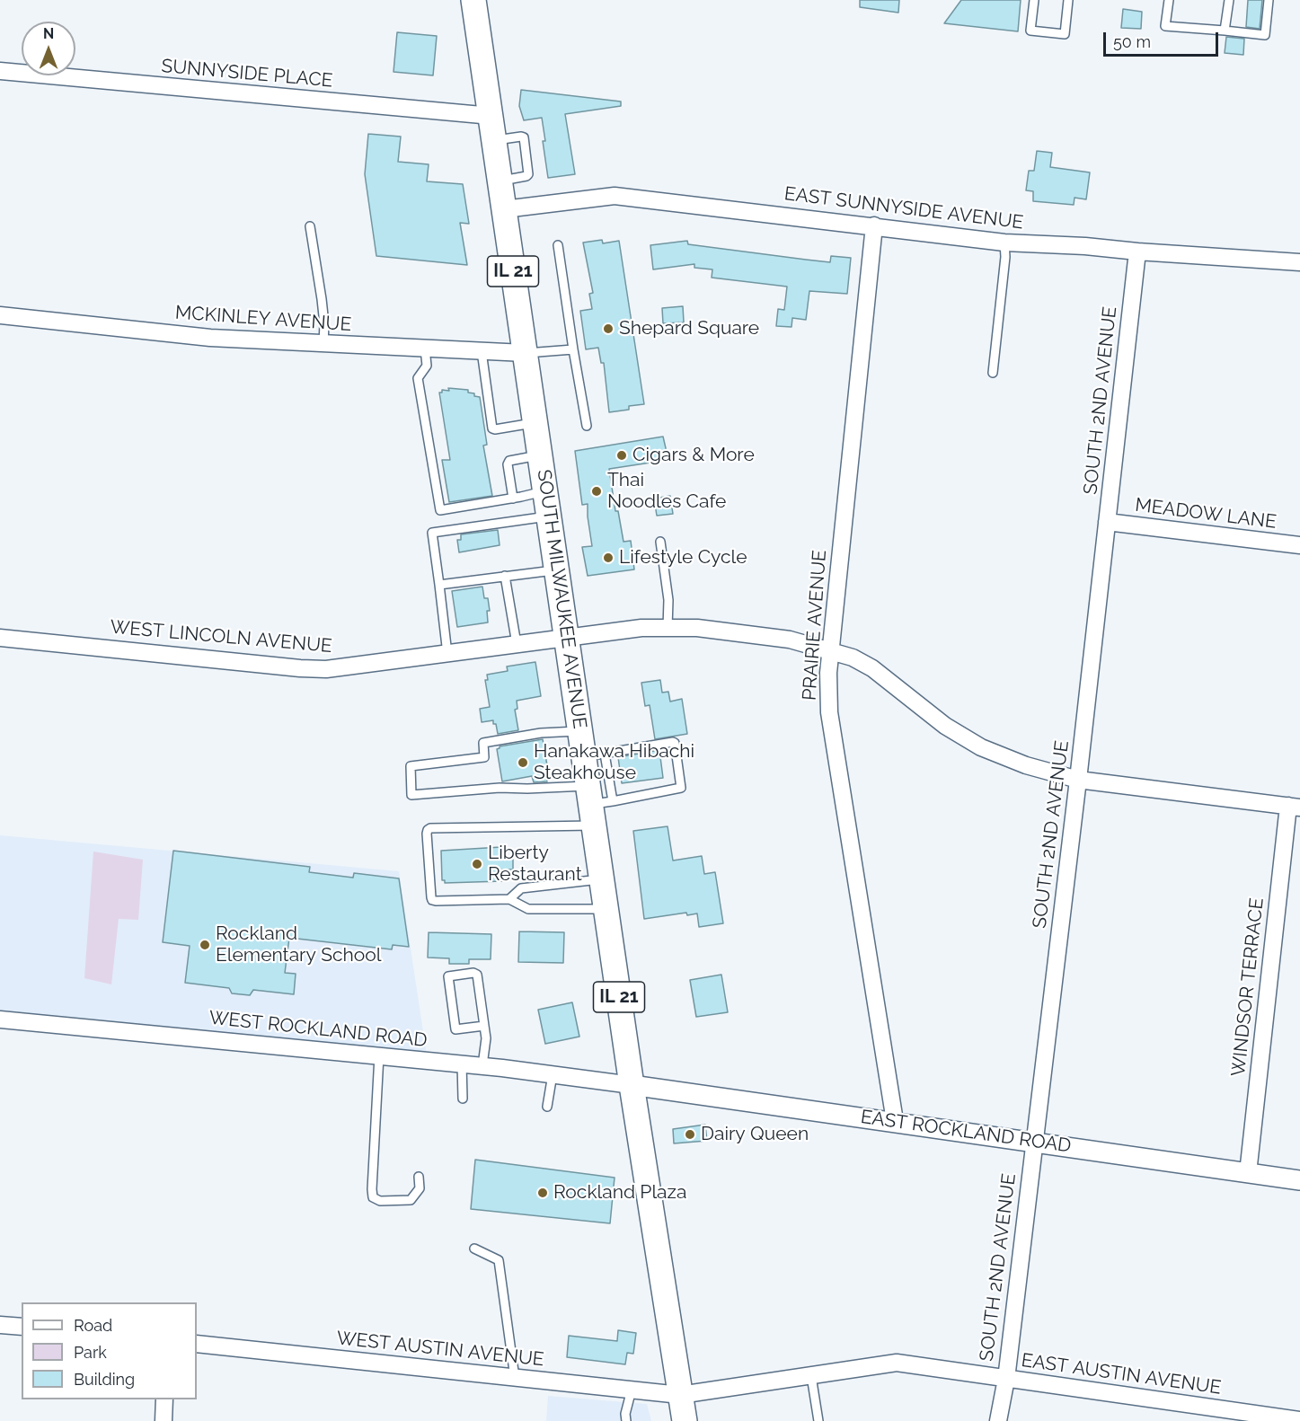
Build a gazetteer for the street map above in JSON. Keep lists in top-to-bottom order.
{
  "streets": {
    "main road": ["IL 21", "SOUTH MILWAUKEE AVENUE"],
    "street": [
      "SUNNYSIDE PLACE",
      "EAST SUNNYSIDE AVENUE",
      "MCKINLEY AVENUE",
      "SOUTH 2ND AVENUE",
      "MEADOW LANE",
      "PRAIRIE AVENUE",
      "WEST LINCOLN AVENUE",
      "WINDSOR TERRACE",
      "WEST ROCKLAND ROAD",
      "EAST ROCKLAND ROAD",
      "WEST AUSTIN AVENUE",
      "EAST AUSTIN AVENUE"
    ]
  },
  "crossings": [
    ["SUNNYSIDE PLACE", "SOUTH MILWAUKEE AVENUE"],
    ["EAST SUNNYSIDE AVENUE", "SOUTH 2ND AVENUE"],
    ["EAST SUNNYSIDE AVENUE", "SOUTH MILWAUKEE AVENUE"],
    ["EAST SUNNYSIDE AVENUE", "PRAIRIE AVENUE"],
    ["MCKINLEY AVENUE", "SOUTH MILWAUKEE AVENUE"],
    ["SOUTH 2ND AVENUE", "MEADOW LANE"],
    ["SOUTH 2ND AVENUE", "WEST LINCOLN AVENUE"],
    ["SOUTH 2ND AVENUE", "EAST ROCKLAND ROAD"],
    ["SOUTH 2ND AVENUE", "EAST AUSTIN AVENUE"],
    ["SOUTH MILWAUKEE AVENUE", "WEST LINCOLN AVENUE"],
    ["SOUTH MILWAUKEE AVENUE", "WEST ROCKLAND ROAD"],
    ["SOUTH MILWAUKEE AVENUE", "EAST ROCKLAND ROAD"],
    ["SOUTH MILWAUKEE AVENUE", "WEST AUSTIN AVENUE"],
    ["SOUTH MILWAUKEE AVENUE", "EAST AUSTIN AVENUE"],
    ["PRAIRIE AVENUE", "WEST LINCOLN AVENUE"],
    ["PRAIRIE AVENUE", "EAST ROCKLAND ROAD"],
    ["WEST LINCOLN AVENUE", "WINDSOR TERRACE"],
    ["WINDSOR TERRACE", "EAST ROCKLAND ROAD"],
    ["WEST ROCKLAND ROAD", "EAST ROCKLAND ROAD"],
    ["WEST AUSTIN AVENUE", "EAST AUSTIN AVENUE"]
  ],
  "places": [
    "Shepard Square",
    "Cigars & More",
    "Thai Noodles Cafe",
    "Lifestyle Cycle",
    "Hanakawa Hibachi Steakhouse",
    "Liberty Restaurant",
    "Rockland Elementary School",
    "Dairy Queen",
    "Rockland Plaza"
  ],
  "legend": ["Road", "Park", "Building"],
  "scale_bar": "50 m",
  "north": "top"
}
